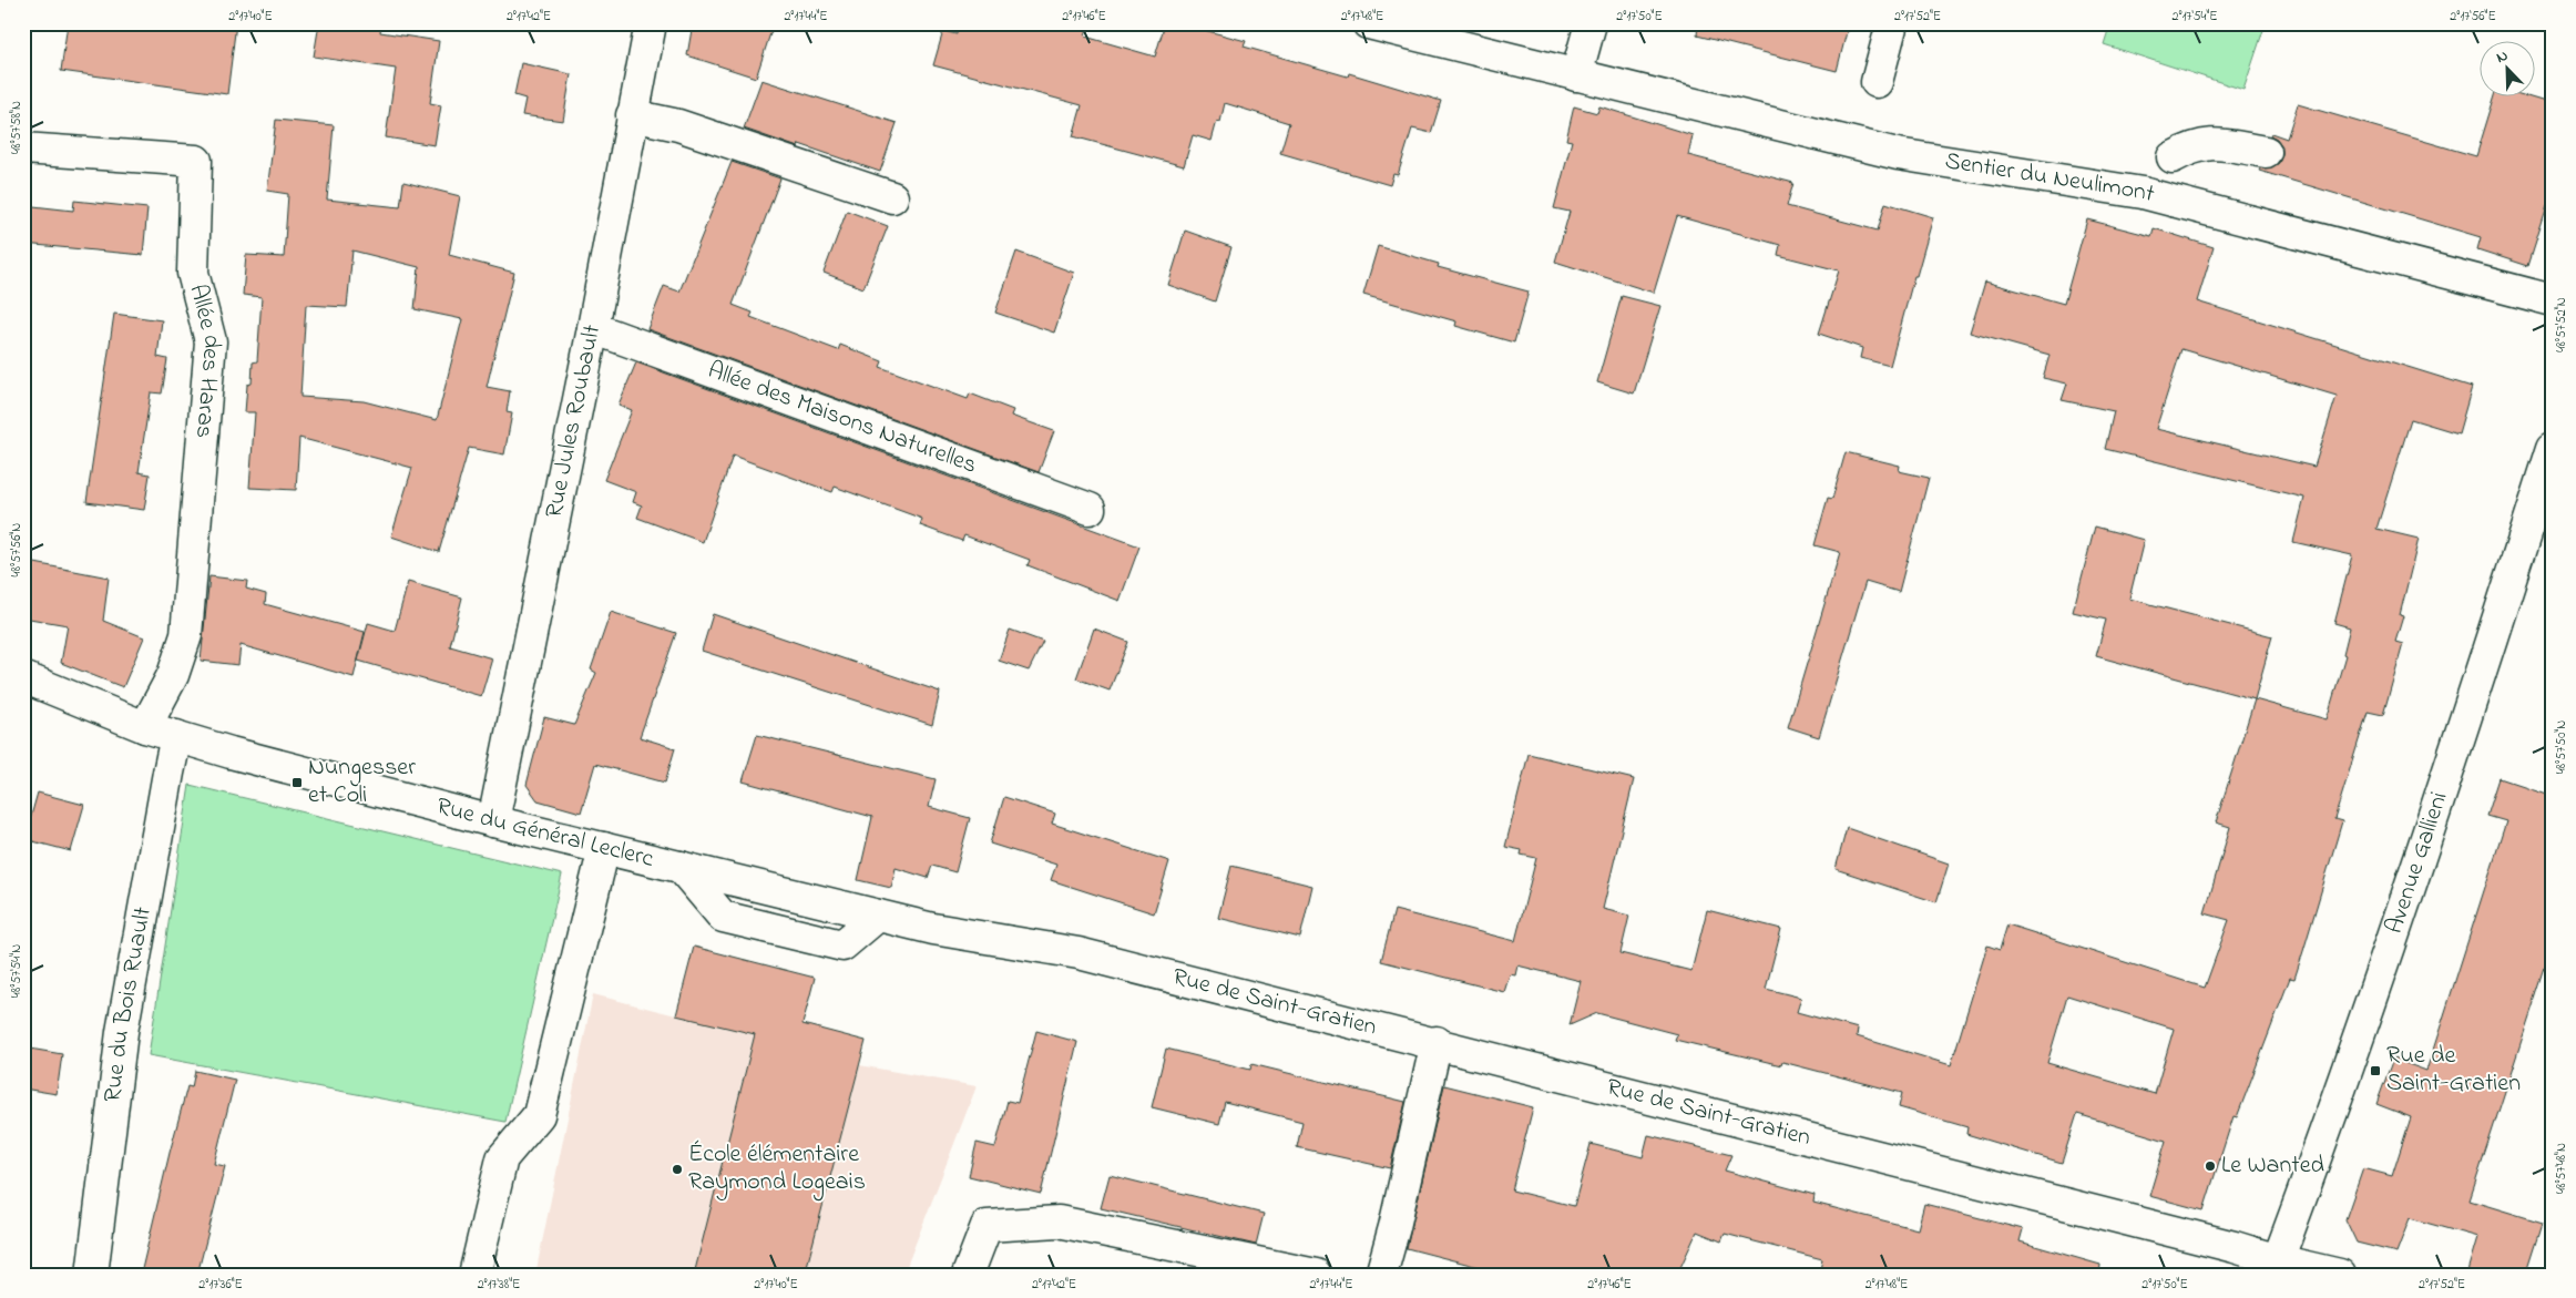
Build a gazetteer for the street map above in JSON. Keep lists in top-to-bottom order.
{
  "streets": {
    "street": [
      "Sentier du Neulimont",
      "Allée des Haras",
      "Allée des Maisons Naturelles",
      "Rue Jules Roubault",
      "Rue du Général Leclerc",
      "Avenue Gallieni",
      "Rue de Saint-Gratien",
      "Rue du Bois Ruault"
    ]
  },
  "crossings": [
    ["Allée des Haras", "Rue du Général Leclerc"],
    ["Allée des Maisons Naturelles", "Rue Jules Roubault"],
    ["Rue Jules Roubault", "Rue du Général Leclerc"],
    ["Rue du Général Leclerc", "Rue de Saint-Gratien"],
    ["Rue du Général Leclerc", "Rue du Bois Ruault"],
    ["Avenue Gallieni", "Rue de Saint-Gratien"]
  ],
  "places": {
    "transit": ["Nungesser et Coli", "Rue de Saint-Gratien"],
    "other": ["Le Wanted", "École élémentaire Raymond Logeais"]
  },
  "north": "top left",
  "coordinates": [
    "2°17'40\"E",
    "2°17'42\"E",
    "2°17'44\"E",
    "2°17'46\"E",
    "2°17'48\"E",
    "2°17'50\"E",
    "2°17'52\"E",
    "2°17'54\"E",
    "2°17'56\"E",
    "48°57'58\"N",
    "48°57'52\"N",
    "48°57'56\"N",
    "48°57'50\"N",
    "48°57'54\"N",
    "48°57'48\"N",
    "2°17'36\"E",
    "2°17'38\"E"
  ]
}
